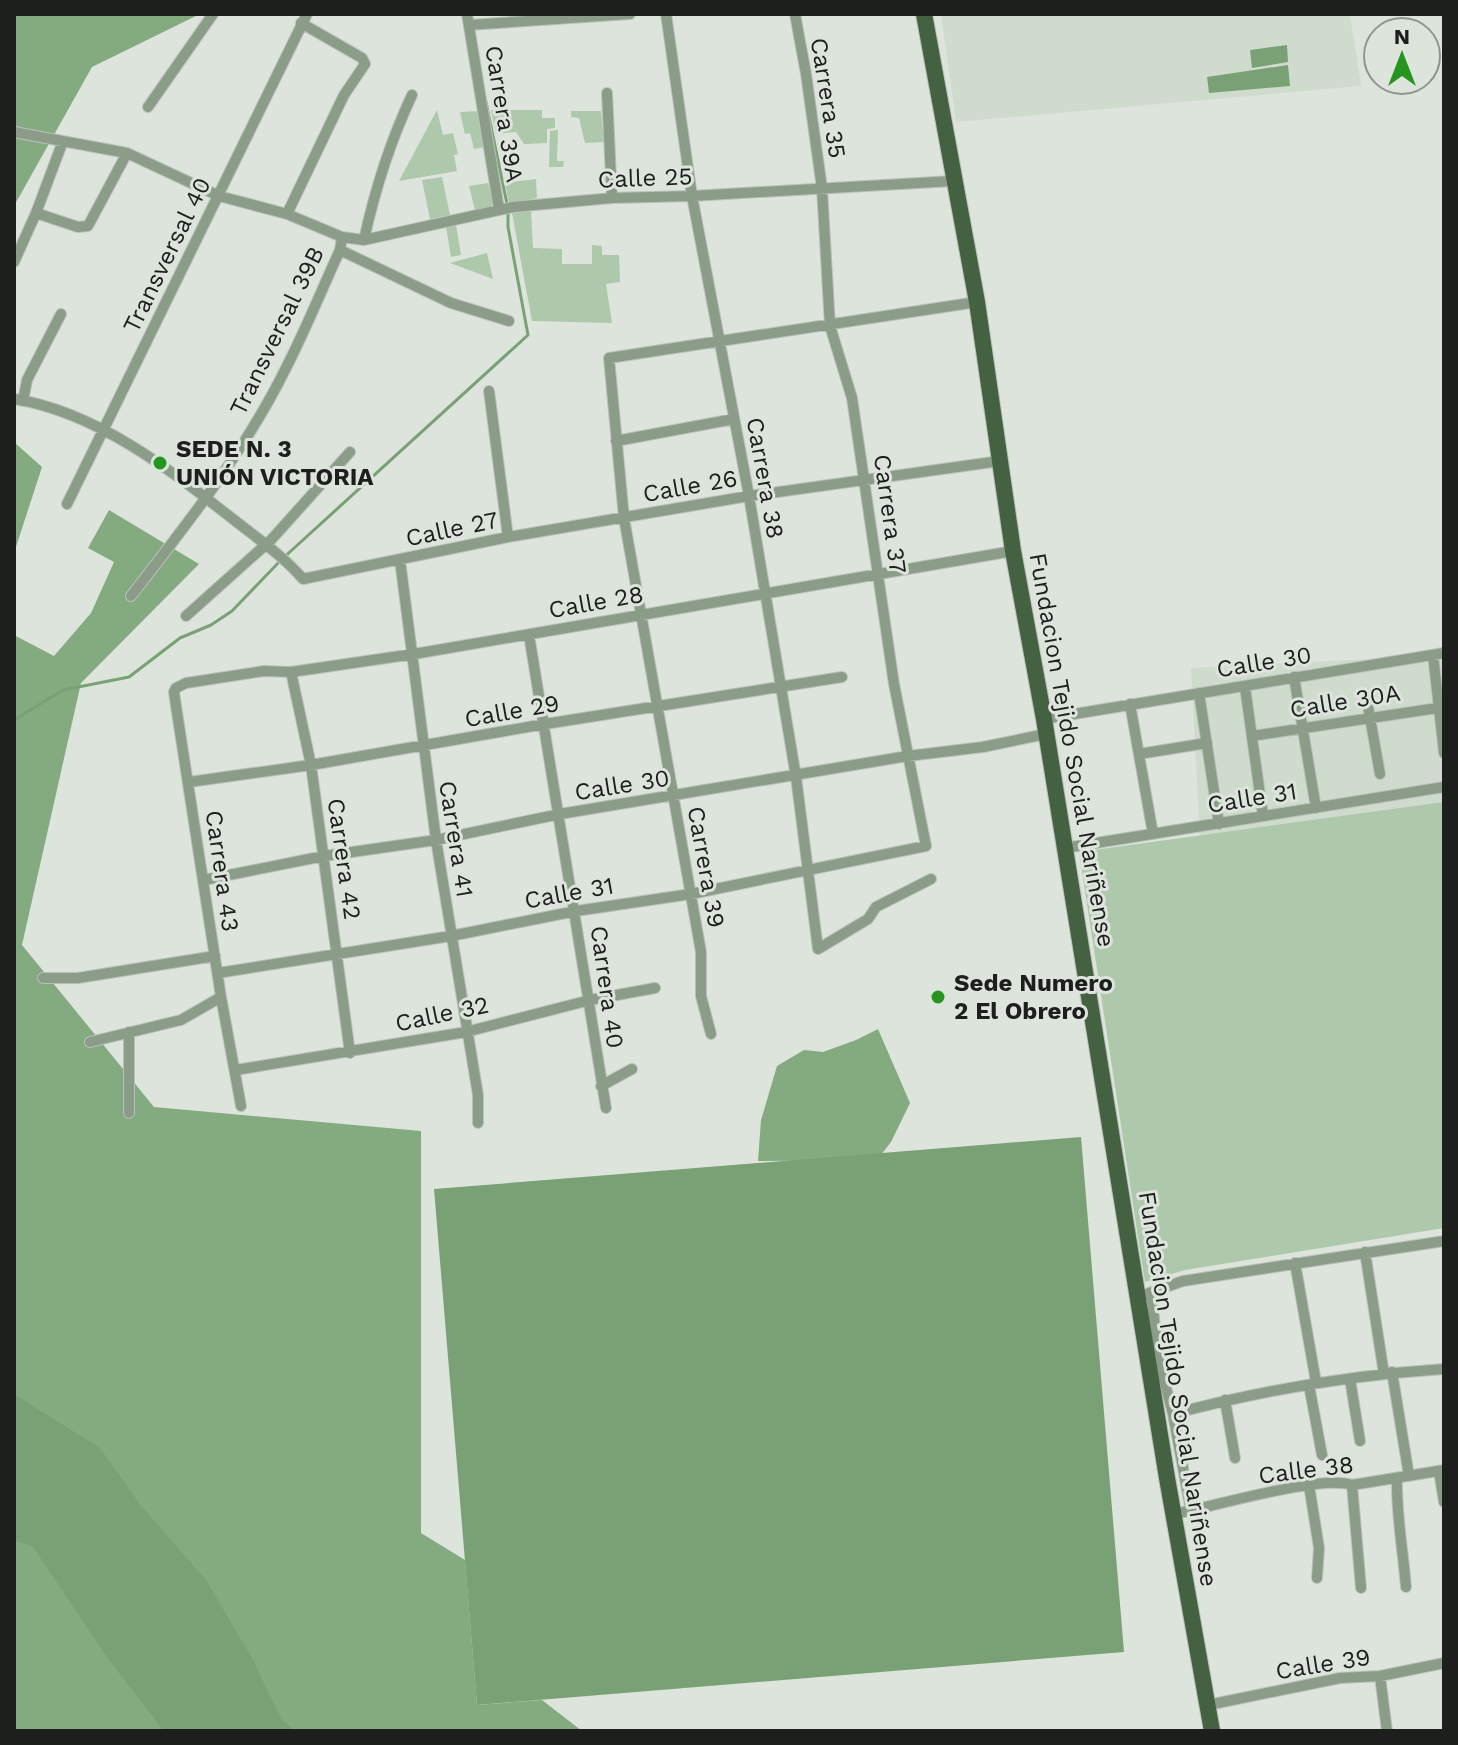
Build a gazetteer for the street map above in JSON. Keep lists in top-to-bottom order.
{
  "streets": {
    "main road": ["Fundacion Tejido Social Nariñense"],
    "street": [
      "Carrera 35",
      "Carrera 39A",
      "Calle 25",
      "Transversal 40",
      "Transversal 39B",
      "Carrera 38",
      "Calle 26",
      "Carrera 37",
      "Calle 27",
      "Calle 28",
      "Calle 30",
      "Calle 30A",
      "Calle 29",
      "Calle 31",
      "Carrera 41",
      "Carrera 42",
      "Carrera 39",
      "Carrera 43",
      "Carrera 40",
      "Calle 32",
      "Calle 38",
      "Calle 39"
    ]
  },
  "crossings": [
    ["Carrera 35", "Calle 25"],
    ["Carrera 35", "Carrera 37"],
    ["Carrera 39A", "Calle 25"],
    ["Calle 25", "Transversal 40"],
    ["Calle 25", "Transversal 39B"],
    ["Calle 25", "Carrera 38"],
    ["Calle 25", "Carrera 37"],
    ["Calle 25", "Fundacion Tejido Social Nariñense"],
    ["Carrera 38", "Calle 26"],
    ["Carrera 38", "Calle 28"],
    ["Carrera 38", "Calle 30"],
    ["Carrera 38", "Calle 29"],
    ["Carrera 38", "Calle 31"],
    ["Calle 26", "Carrera 37"],
    ["Calle 26", "Calle 27"],
    ["Calle 26", "Fundacion Tejido Social Nariñense"],
    ["Calle 26", "Carrera 39"],
    ["Carrera 37", "Calle 28"],
    ["Carrera 37", "Calle 30"],
    ["Carrera 37", "Calle 31"],
    ["Calle 27", "Carrera 41"],
    ["Calle 27", "Carrera 39"],
    ["Calle 28", "Fundacion Tejido Social Nariñense"],
    ["Calle 28", "Carrera 41"],
    ["Calle 28", "Carrera 42"],
    ["Calle 28", "Carrera 39"],
    ["Calle 28", "Carrera 43"],
    ["Calle 28", "Carrera 40"],
    ["Calle 30", "Fundacion Tejido Social Nariñense"],
    ["Calle 30", "Carrera 41"],
    ["Calle 30", "Carrera 42"],
    ["Calle 30", "Carrera 39"],
    ["Calle 30", "Carrera 43"],
    ["Calle 30", "Carrera 40"],
    ["Calle 29", "Carrera 41"],
    ["Calle 29", "Carrera 42"],
    ["Calle 29", "Carrera 39"],
    ["Calle 29", "Carrera 43"],
    ["Calle 29", "Carrera 40"],
    ["Fundacion Tejido Social Nariñense", "Calle 31"],
    ["Fundacion Tejido Social Nariñense", "Calle 38"],
    ["Fundacion Tejido Social Nariñense", "Calle 39"],
    ["Calle 31", "Carrera 41"],
    ["Calle 31", "Carrera 42"],
    ["Calle 31", "Carrera 39"],
    ["Calle 31", "Carrera 43"],
    ["Calle 31", "Carrera 40"],
    ["Carrera 41", "Calle 32"],
    ["Carrera 42", "Calle 32"],
    ["Carrera 43", "Calle 32"],
    ["Carrera 40", "Calle 32"]
  ],
  "places": ["SEDE N. 3 UNIÓN VICTORIA", "Sede Numero 2 El Obrero"],
  "north": "top"
}
